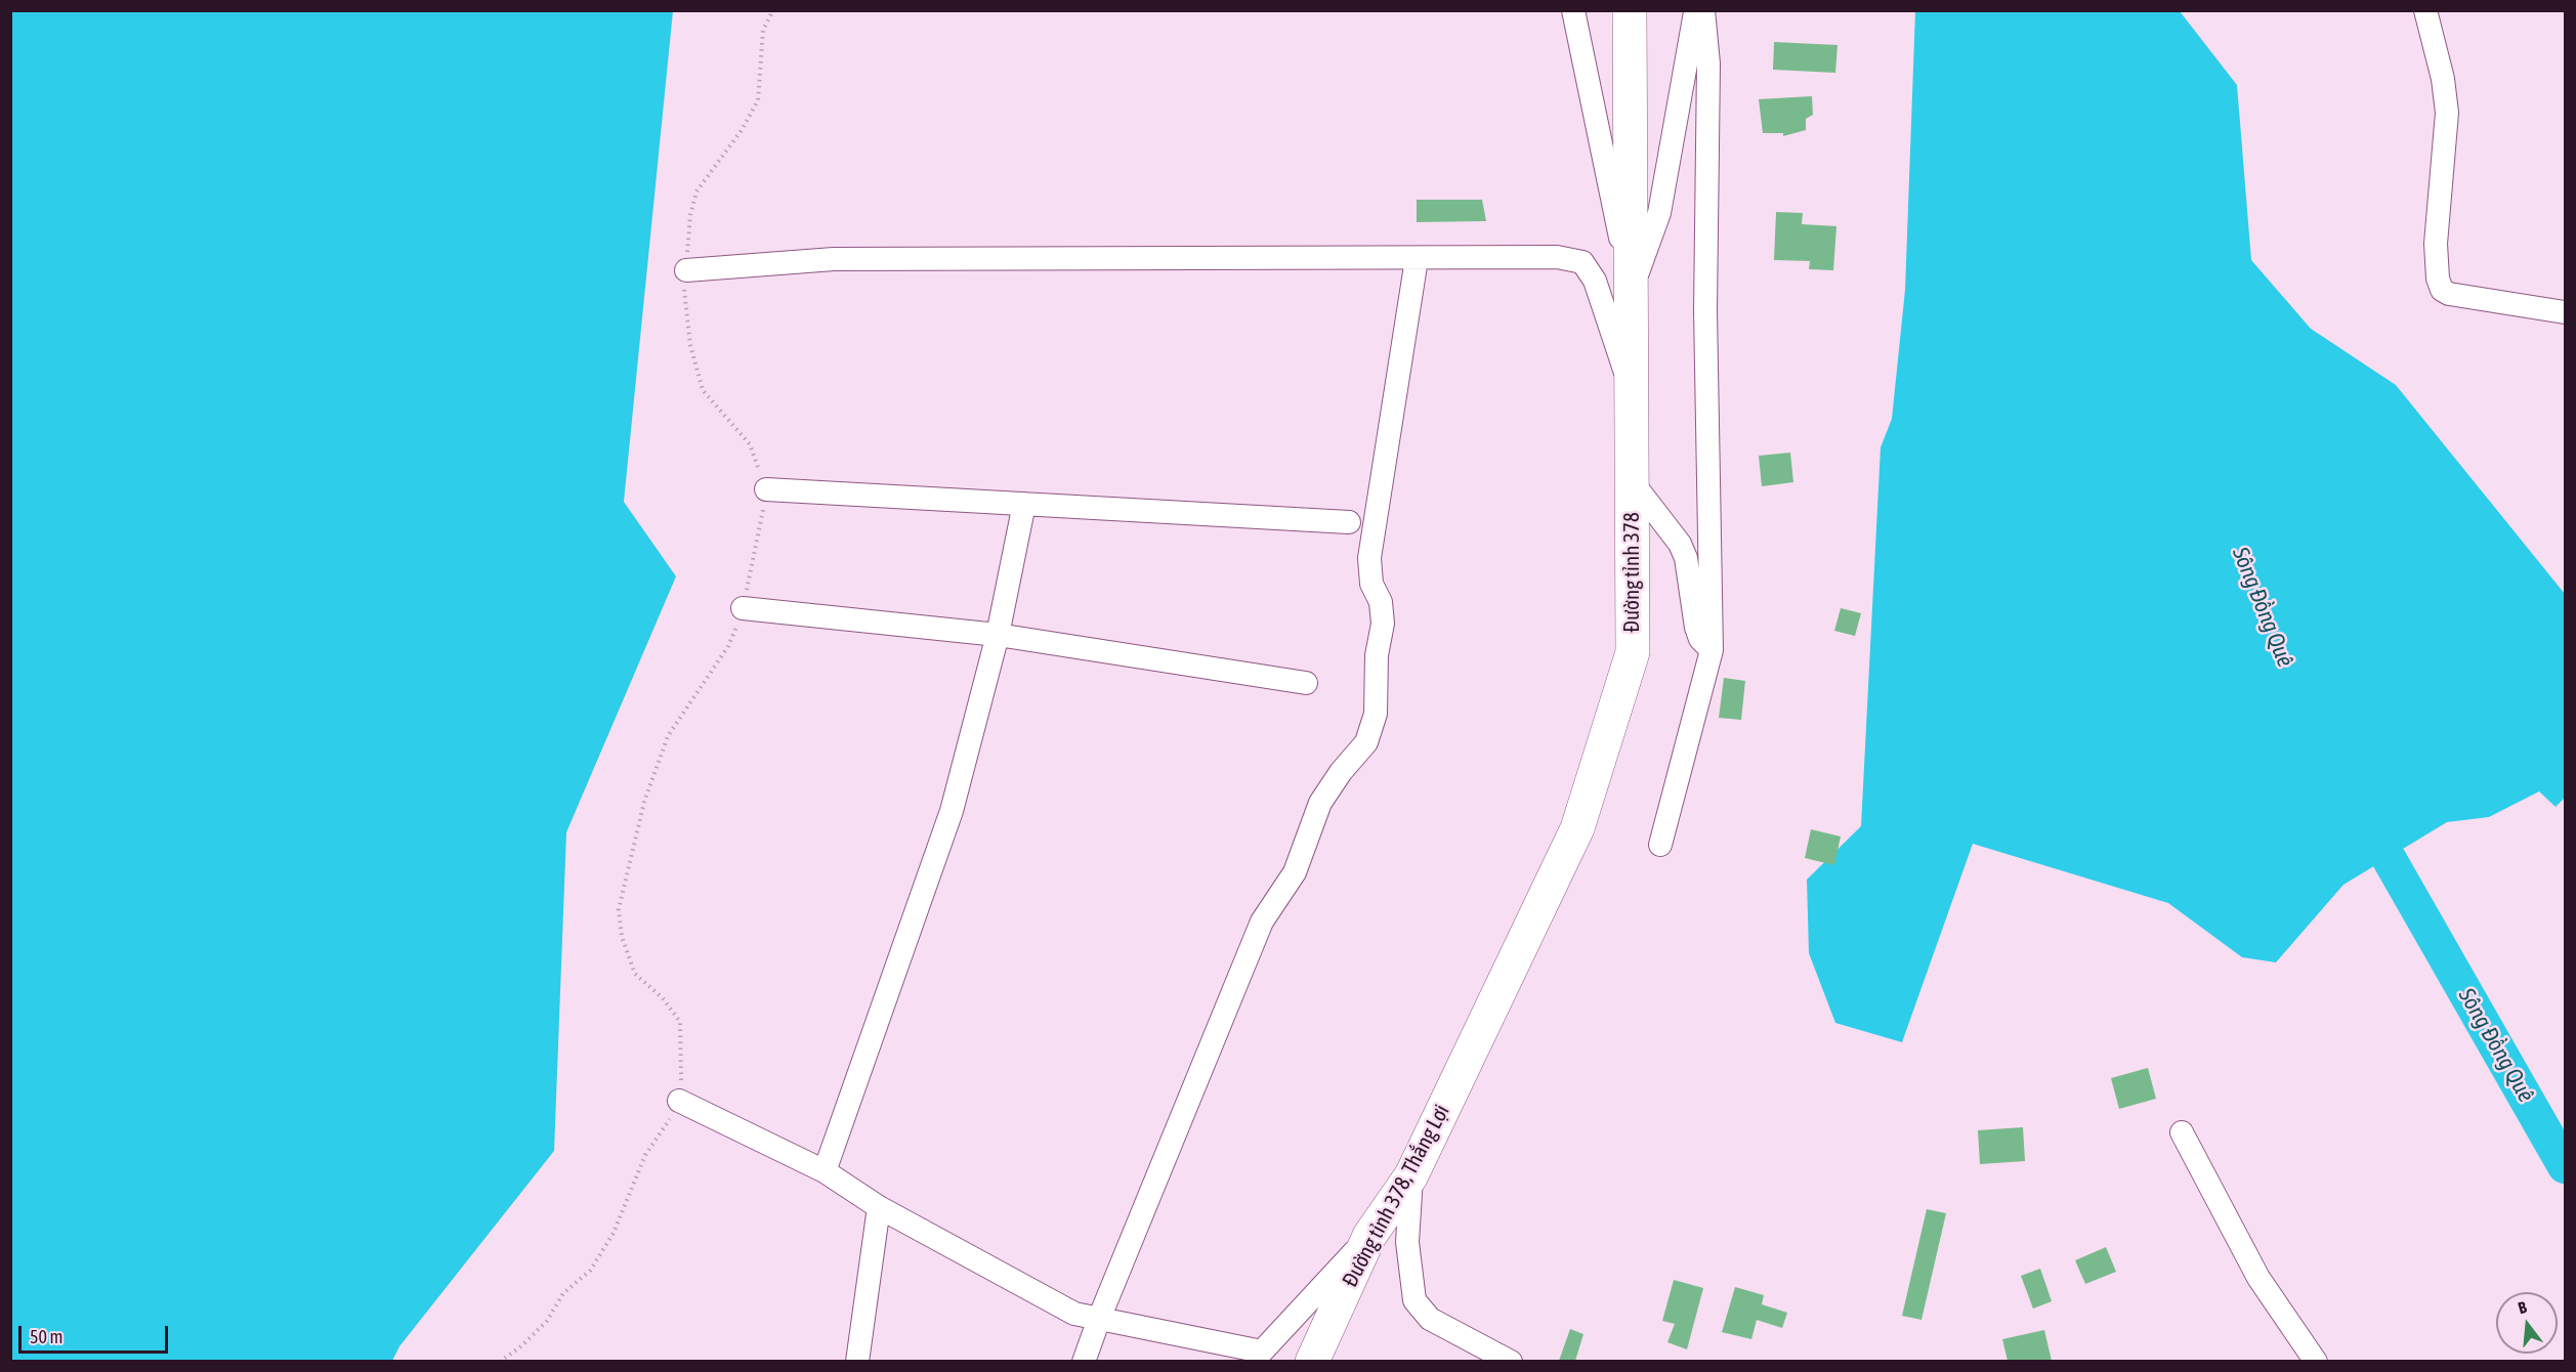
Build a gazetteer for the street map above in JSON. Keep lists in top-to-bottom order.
{
  "streets": {
    "main road": ["Đường tỉnh 378", "Đường tỉnh 378, Thắng Lợi"]
  },
  "crossings": [
    ["Đường tỉnh 378", "Đường tỉnh 378, Thắng Lợi"]
  ],
  "water": ["Sông Đồng Quê"],
  "scale_bar": "50 m",
  "north": "top"
}
